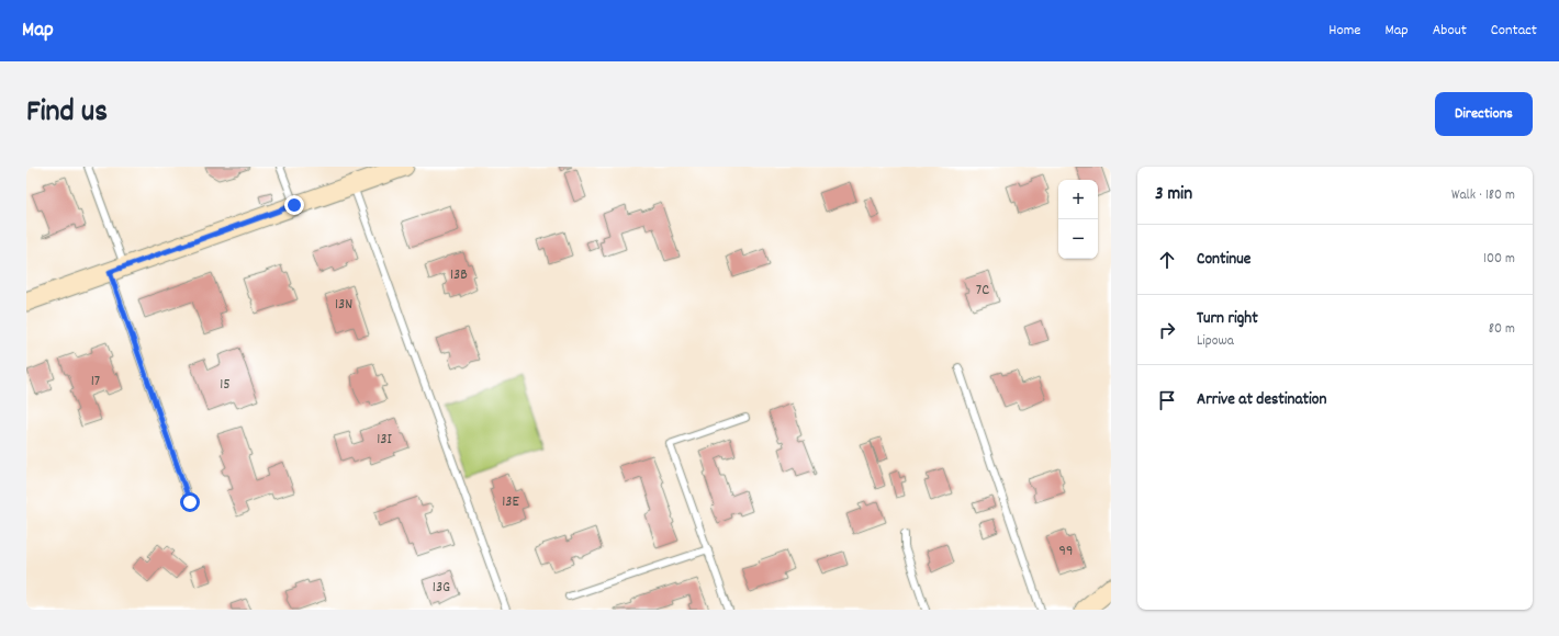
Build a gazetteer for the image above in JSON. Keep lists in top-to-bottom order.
{
  "house_numbers": [
    "13B",
    "7C",
    "13N",
    "17",
    "15",
    "13I",
    "13E",
    "99",
    "13G"
  ],
  "page": {
    "header": "Map",
    "nav": [
      "Home",
      "Map",
      "About",
      "Contact"
    ],
    "title": "Find us",
    "buttons": "Directions",
    "heading": ["3 min", "Walk · 180 m"],
    "map_buttons": ["+", "−"],
    "list": [
      ["Continue", "100 m"],
      ["Turn right", "Lipowa", "80 m"],
      "Arrive at destination"
    ]
  }
}
